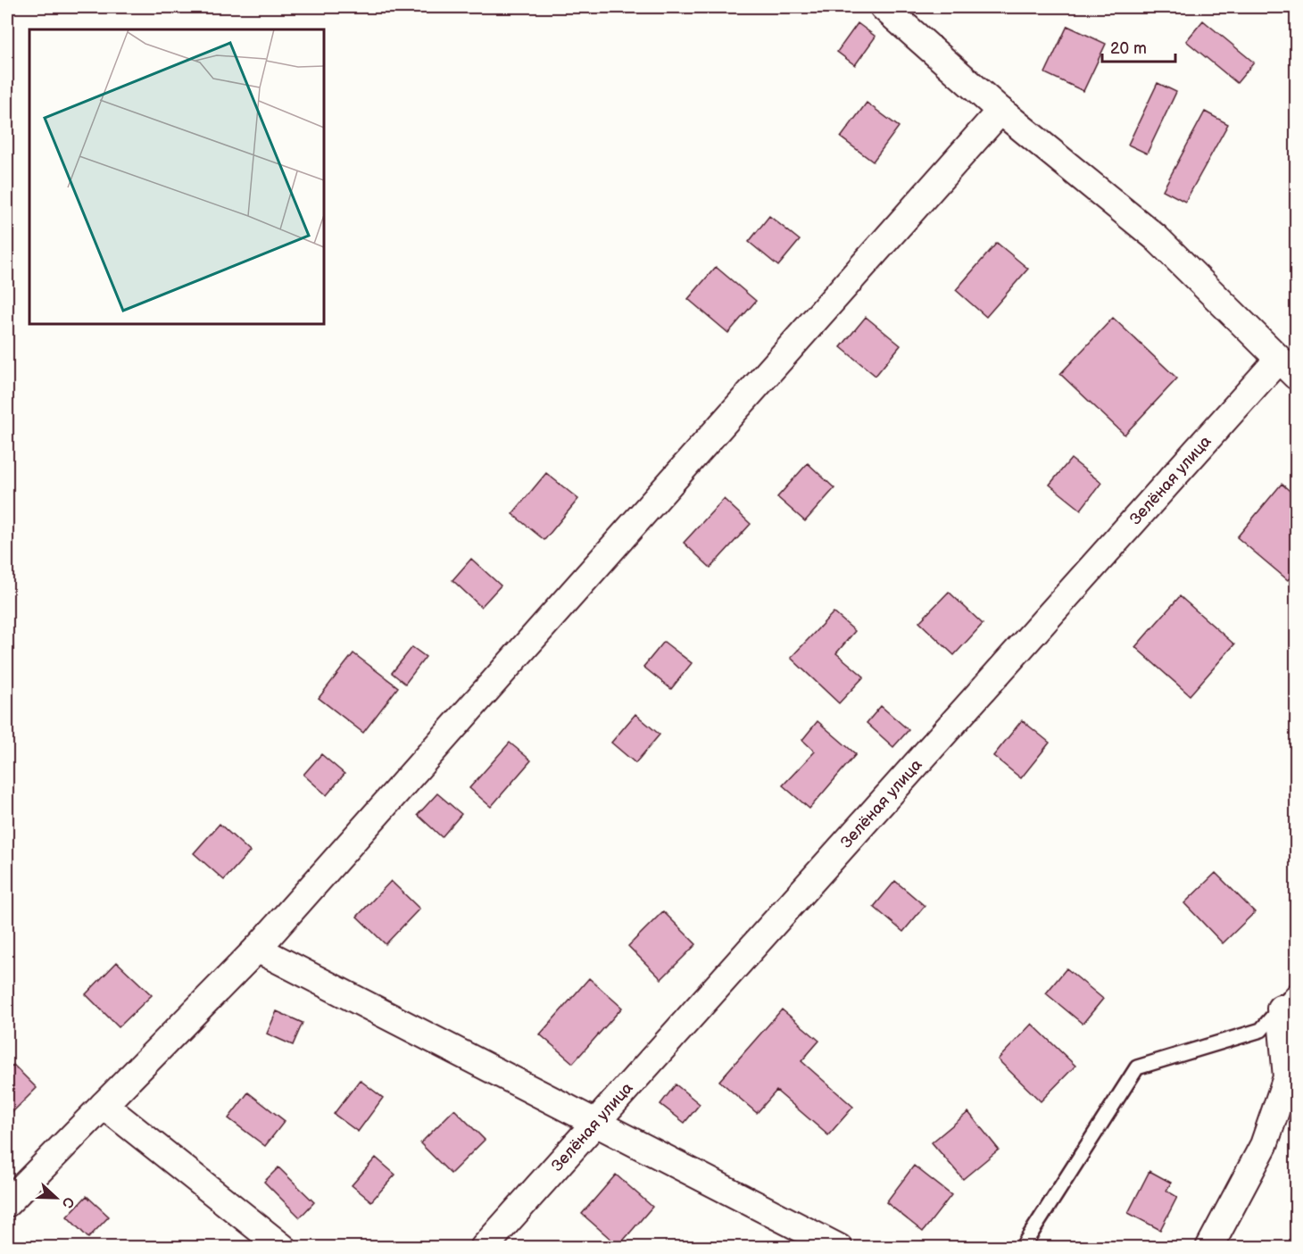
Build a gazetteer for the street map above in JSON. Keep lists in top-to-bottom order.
{
  "streets": {
    "street": ["Зелёная улица"]
  },
  "scale_bar": "20 m",
  "north": "right"
}
